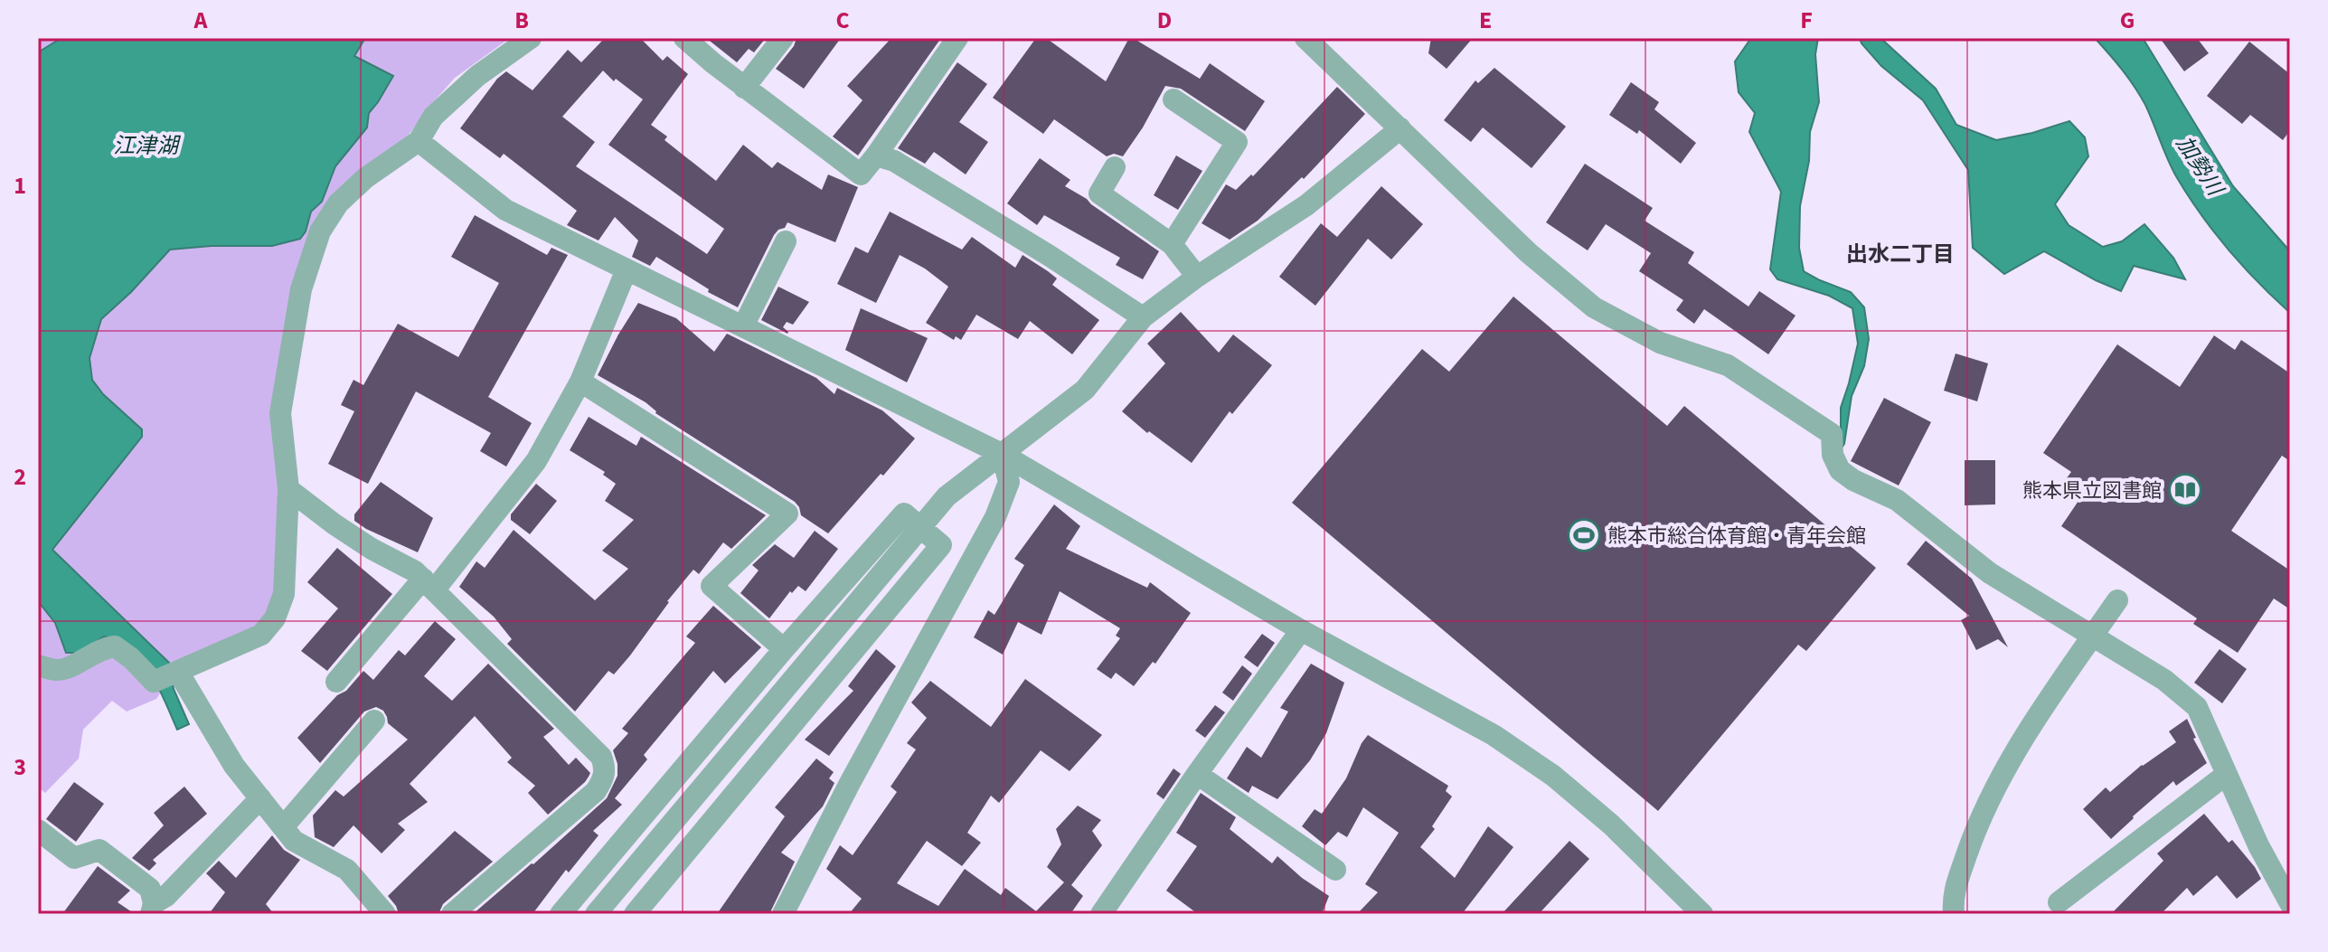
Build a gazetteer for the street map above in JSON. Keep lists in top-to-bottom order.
{
  "districts": ["出水二丁目"],
  "water": ["江津湖", "加勢川"],
  "places": {
    "library": ["熊本県立図書館"],
    "sports": ["熊本市総合体育館・青年会館"]
  },
  "grid": {
    "columns": [
      "A",
      "B",
      "C",
      "D",
      "E",
      "F",
      "G"
    ],
    "rows": ["1", "2", "3"]
  }
}
